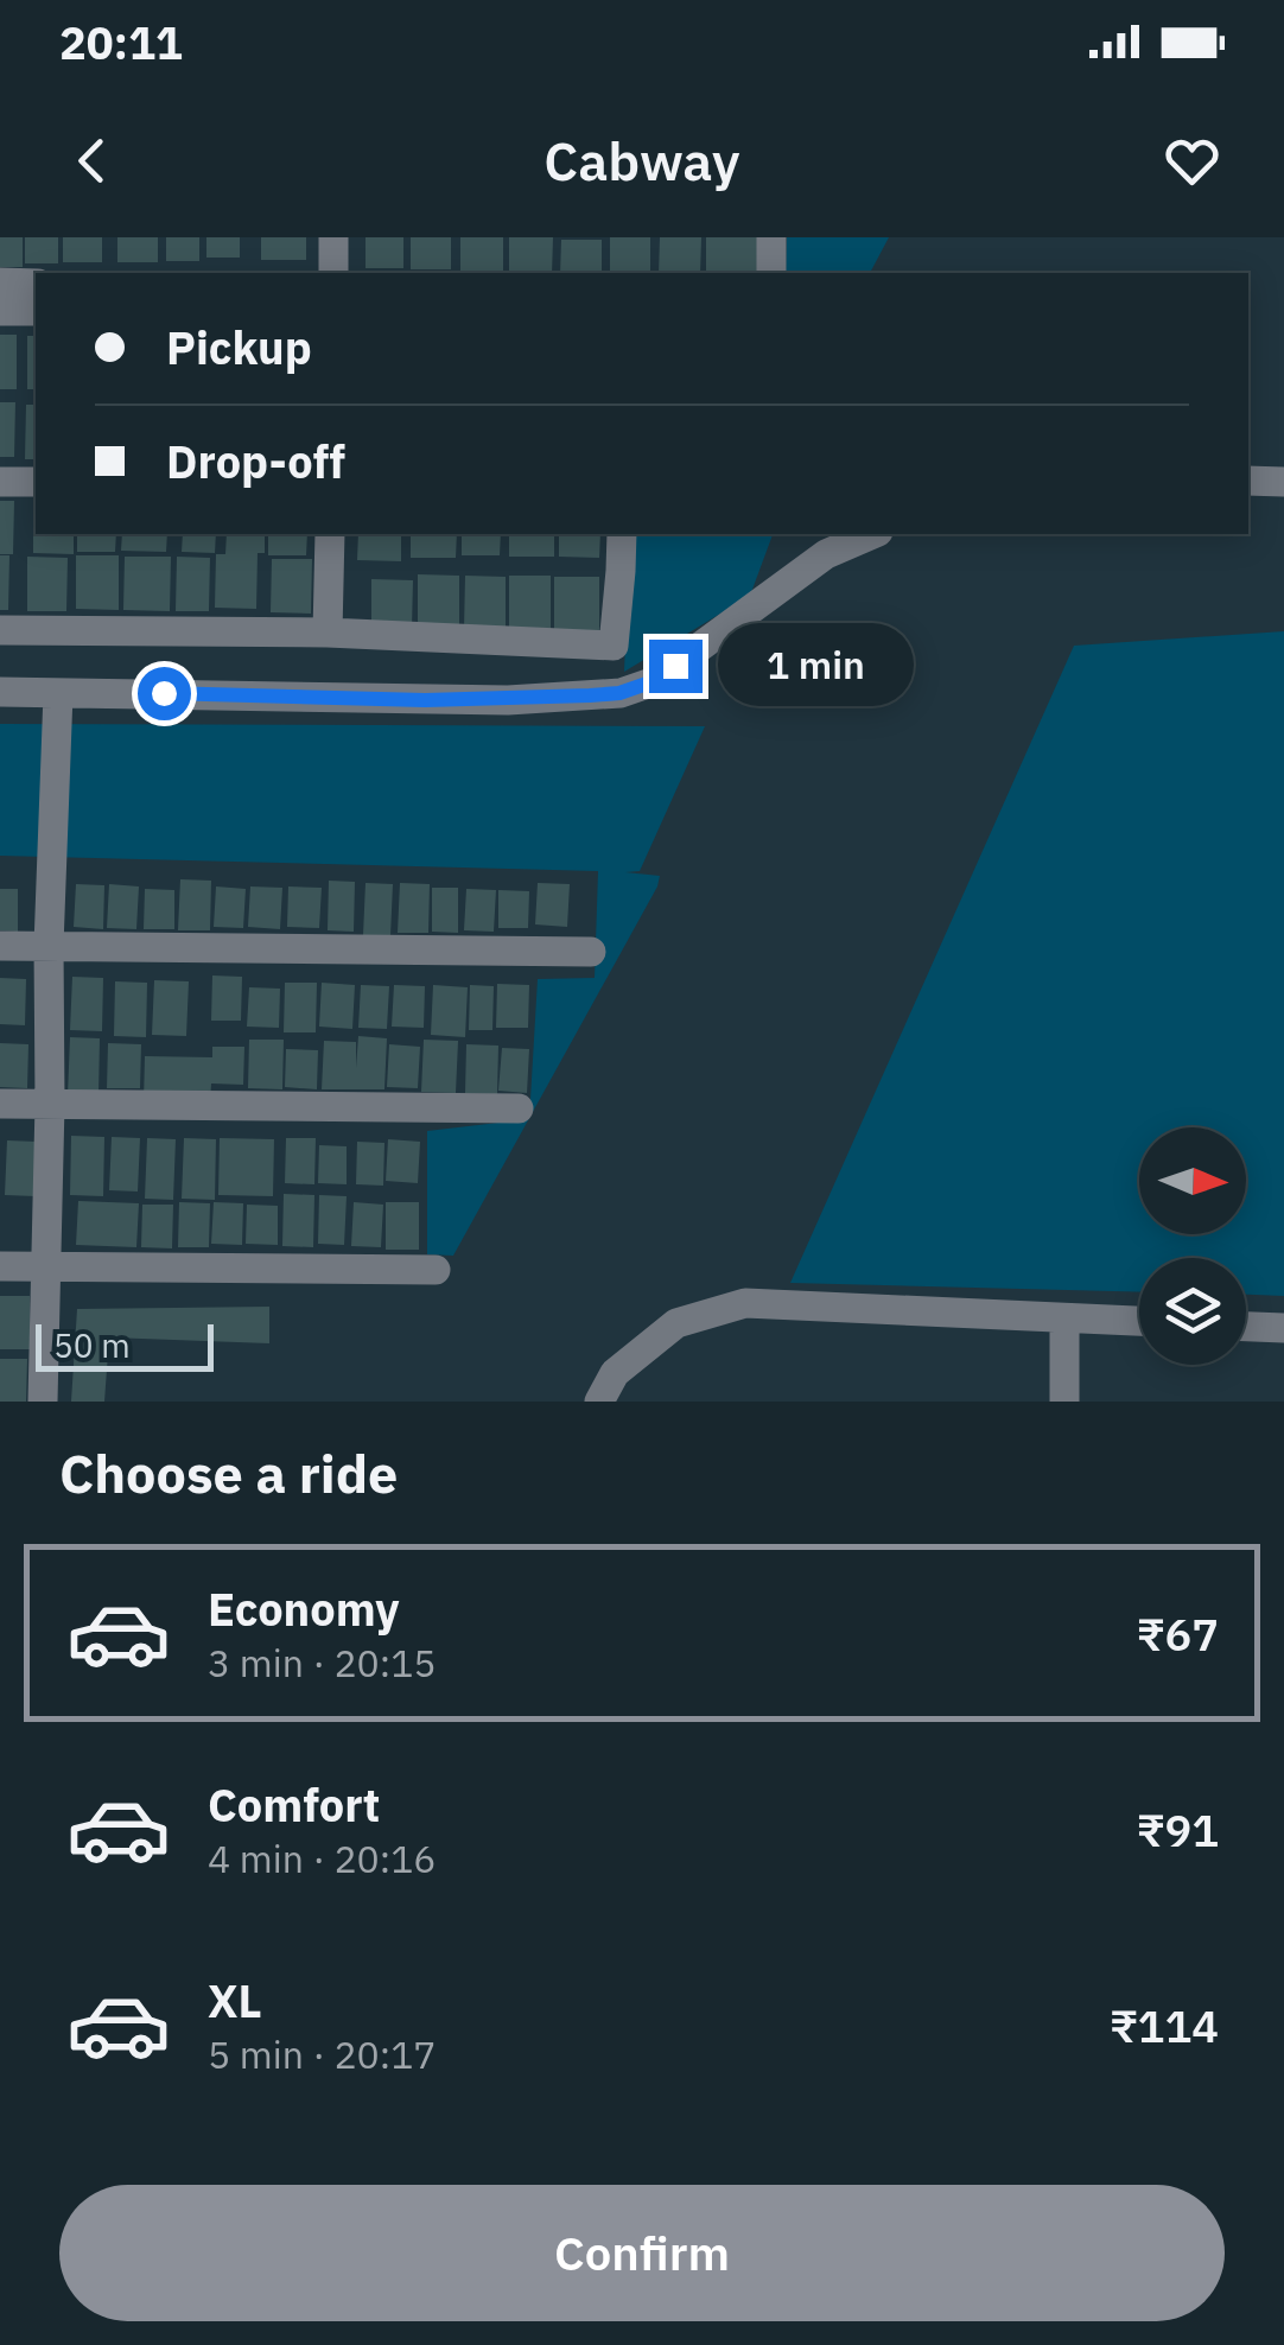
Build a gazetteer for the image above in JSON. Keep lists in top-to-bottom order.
{
  "scale_bar": "50 m",
  "north": "right",
  "page": {
    "status": "20:11",
    "header": "Cabway",
    "banner": ["Pickup", "Drop-off"],
    "bubble": "1 min",
    "scale": "50 m",
    "heading": "Choose a ride",
    "list": [
      {
        "name": "Economy",
        "note": "3 min · 20:15",
        "value": "₹67"
      },
      {
        "name": "Comfort",
        "note": "4 min · 20:16",
        "value": "₹91"
      },
      {
        "name": "XL",
        "note": "5 min · 20:17",
        "value": "₹114"
      }
    ],
    "buttons": "Confirm"
  }
}
